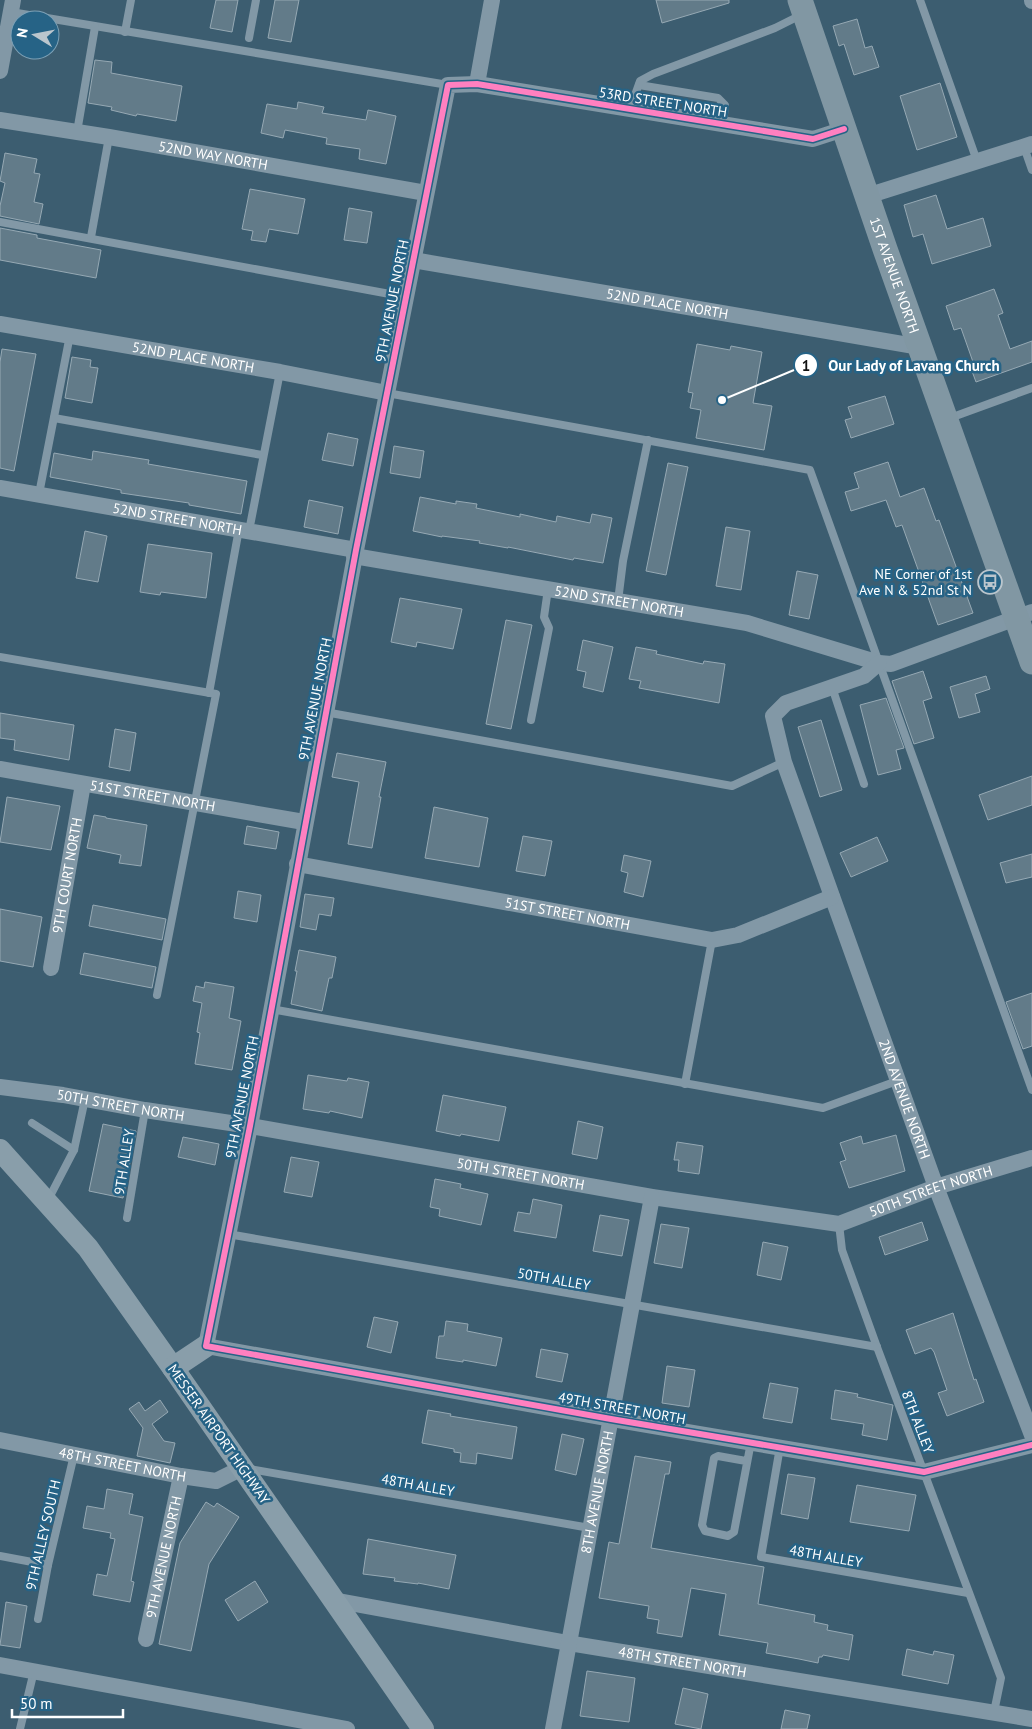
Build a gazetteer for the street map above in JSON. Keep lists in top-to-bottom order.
{
  "streets": {
    "main road": ["1ST AVENUE NORTH", "MESSER AIRPORT HIGHWAY"],
    "street": [
      "53RD STREET NORTH",
      "52ND WAY NORTH",
      "9TH AVENUE NORTH",
      "52ND PLACE NORTH",
      "52ND STREET NORTH",
      "51ST STREET NORTH",
      "9TH COURT NORTH",
      "2ND AVENUE NORTH",
      "50TH STREET NORTH",
      "49TH STREET NORTH",
      "48TH STREET NORTH",
      "8TH AVENUE NORTH"
    ],
    "lane": [
      "9TH ALLEY",
      "50TH ALLEY",
      "8TH ALLEY",
      "48TH ALLEY",
      "9TH ALLEY SOUTH"
    ]
  },
  "crossings": [
    ["53RD STREET NORTH", "1ST AVENUE NORTH"],
    ["52ND WAY NORTH", "9TH AVENUE NORTH"],
    ["1ST AVENUE NORTH", "52ND PLACE NORTH"],
    ["1ST AVENUE NORTH", "52ND STREET NORTH"],
    ["9TH AVENUE NORTH", "52ND PLACE NORTH"],
    ["9TH AVENUE NORTH", "52ND STREET NORTH"],
    ["9TH AVENUE NORTH", "51ST STREET NORTH"],
    ["9TH AVENUE NORTH", "50TH STREET NORTH"],
    ["9TH AVENUE NORTH", "50TH ALLEY"],
    ["9TH AVENUE NORTH", "49TH STREET NORTH"],
    ["9TH AVENUE NORTH", "48TH STREET NORTH"],
    ["52ND STREET NORTH", "2ND AVENUE NORTH"],
    ["51ST STREET NORTH", "9TH COURT NORTH"],
    ["51ST STREET NORTH", "2ND AVENUE NORTH"],
    ["2ND AVENUE NORTH", "50TH STREET NORTH"],
    ["50TH STREET NORTH", "9TH ALLEY"],
    ["50TH STREET NORTH", "8TH ALLEY"],
    ["50TH STREET NORTH", "8TH AVENUE NORTH"],
    ["50TH ALLEY", "8TH ALLEY"],
    ["50TH ALLEY", "8TH AVENUE NORTH"],
    ["49TH STREET NORTH", "8TH ALLEY"],
    ["49TH STREET NORTH", "48TH ALLEY"],
    ["49TH STREET NORTH", "8TH AVENUE NORTH"],
    ["8TH ALLEY", "48TH STREET NORTH"],
    ["8TH ALLEY", "48TH ALLEY"],
    ["MESSER AIRPORT HIGHWAY", "48TH STREET NORTH"],
    ["MESSER AIRPORT HIGHWAY", "48TH ALLEY"],
    ["48TH STREET NORTH", "48TH ALLEY"],
    ["48TH STREET NORTH", "8TH AVENUE NORTH"],
    ["48TH STREET NORTH", "9TH ALLEY SOUTH"],
    ["48TH ALLEY", "8TH AVENUE NORTH"]
  ],
  "places": {
    "other": ["Our Lady of Lavang Church"],
    "bus stop": ["NE Corner of 1st Ave N & 52nd St N"]
  },
  "scale_bar": "50 m",
  "north": "left"
}
